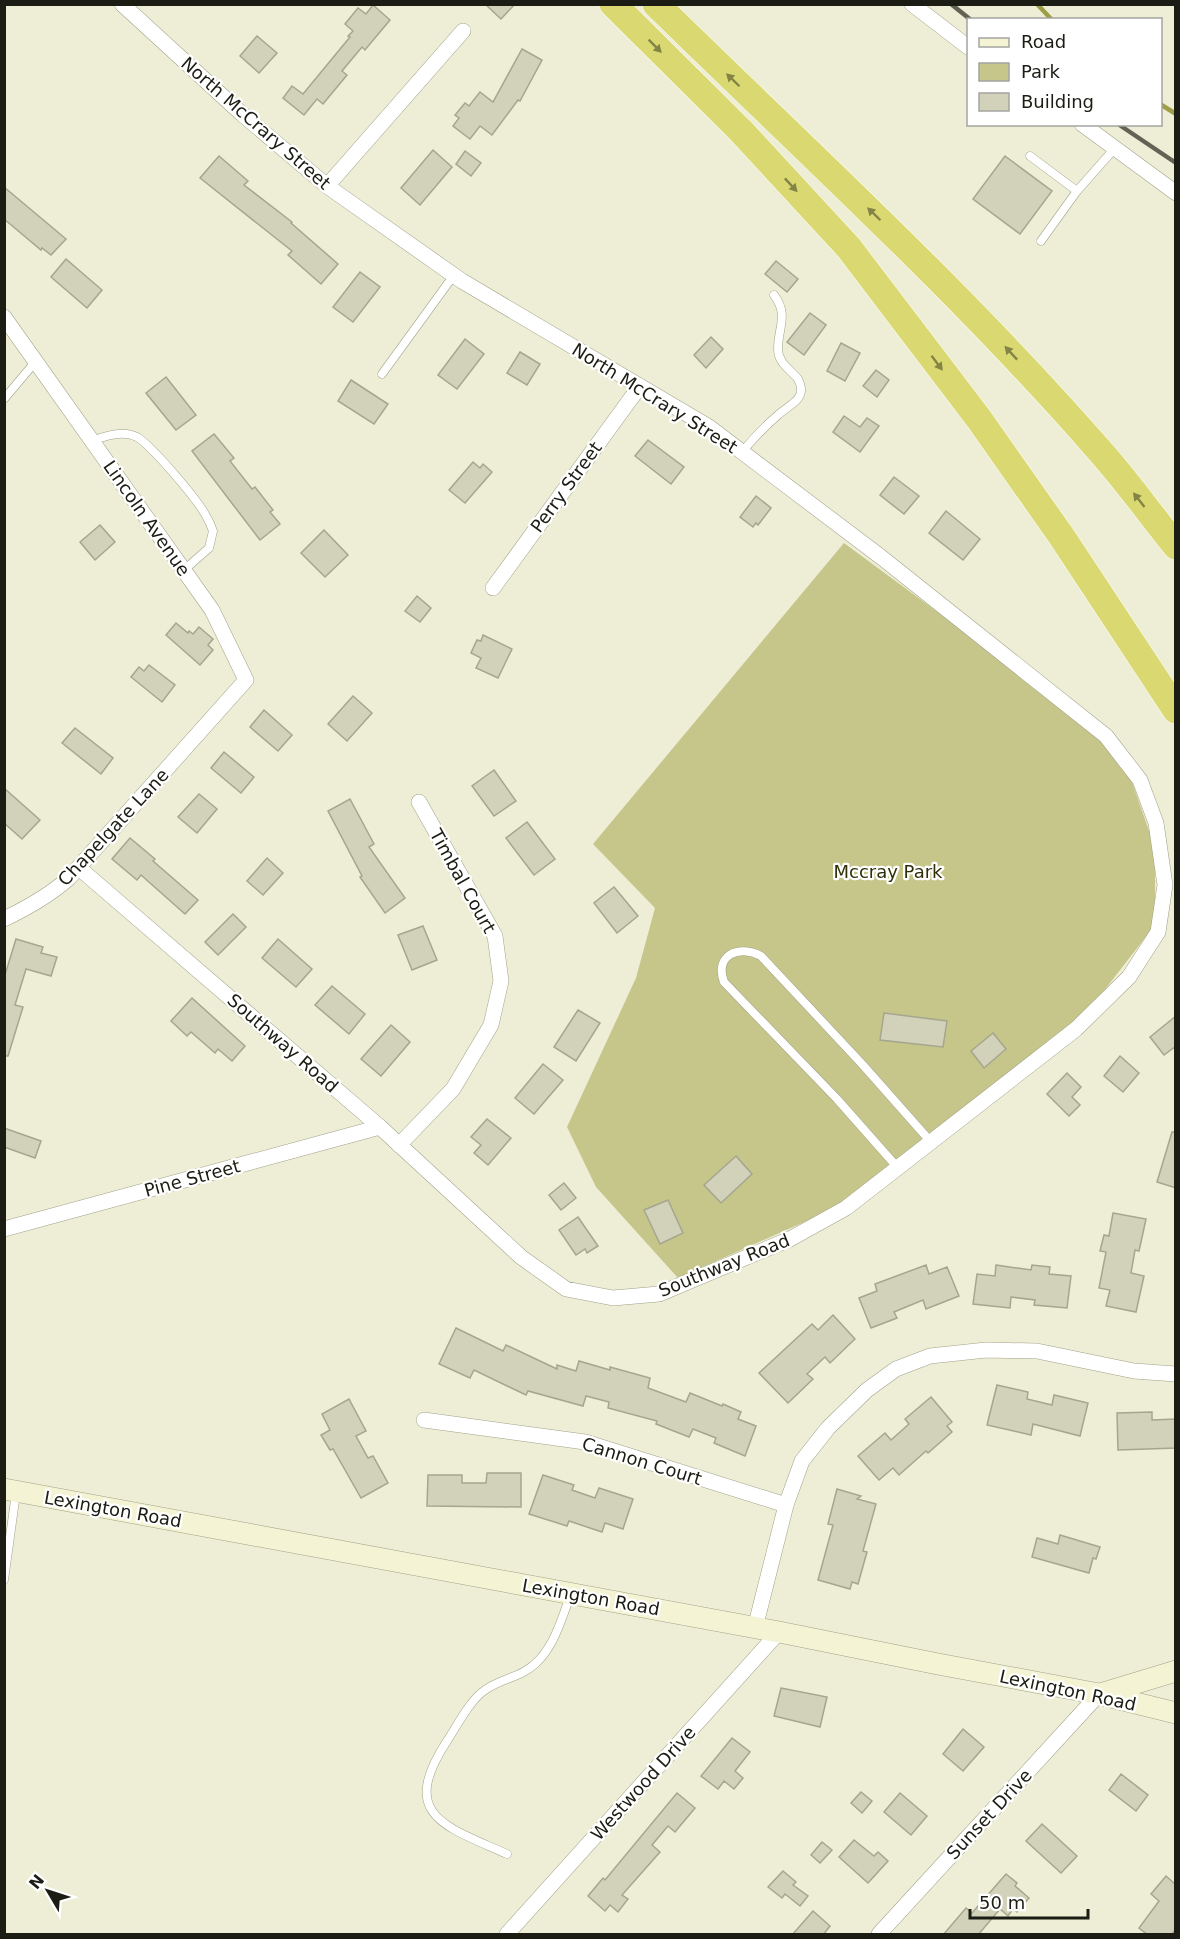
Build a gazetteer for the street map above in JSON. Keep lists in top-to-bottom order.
{
  "streets": {
    "main road": ["Lexington Road"],
    "street": [
      "North McCrary Street",
      "Perry Street",
      "Lincoln Avenue",
      "Chapelgate Lane",
      "Timbal Court",
      "Southway Road",
      "Pine Street",
      "Cannon Court",
      "Westwood Drive",
      "Sunset Drive"
    ]
  },
  "crossings": [
    ["North McCrary Street", "Perry Street"],
    ["North McCrary Street", "Southway Road"],
    ["Lincoln Avenue", "Chapelgate Lane"],
    ["Chapelgate Lane", "Southway Road"],
    ["Timbal Court", "Southway Road"],
    ["Southway Road", "Pine Street"],
    ["Lexington Road", "Westwood Drive"],
    ["Lexington Road", "Sunset Drive"]
  ],
  "parks": ["Mccray Park"],
  "legend": ["Road", "Park", "Building"],
  "scale_bar": "50 m",
  "north": "top left"
}
